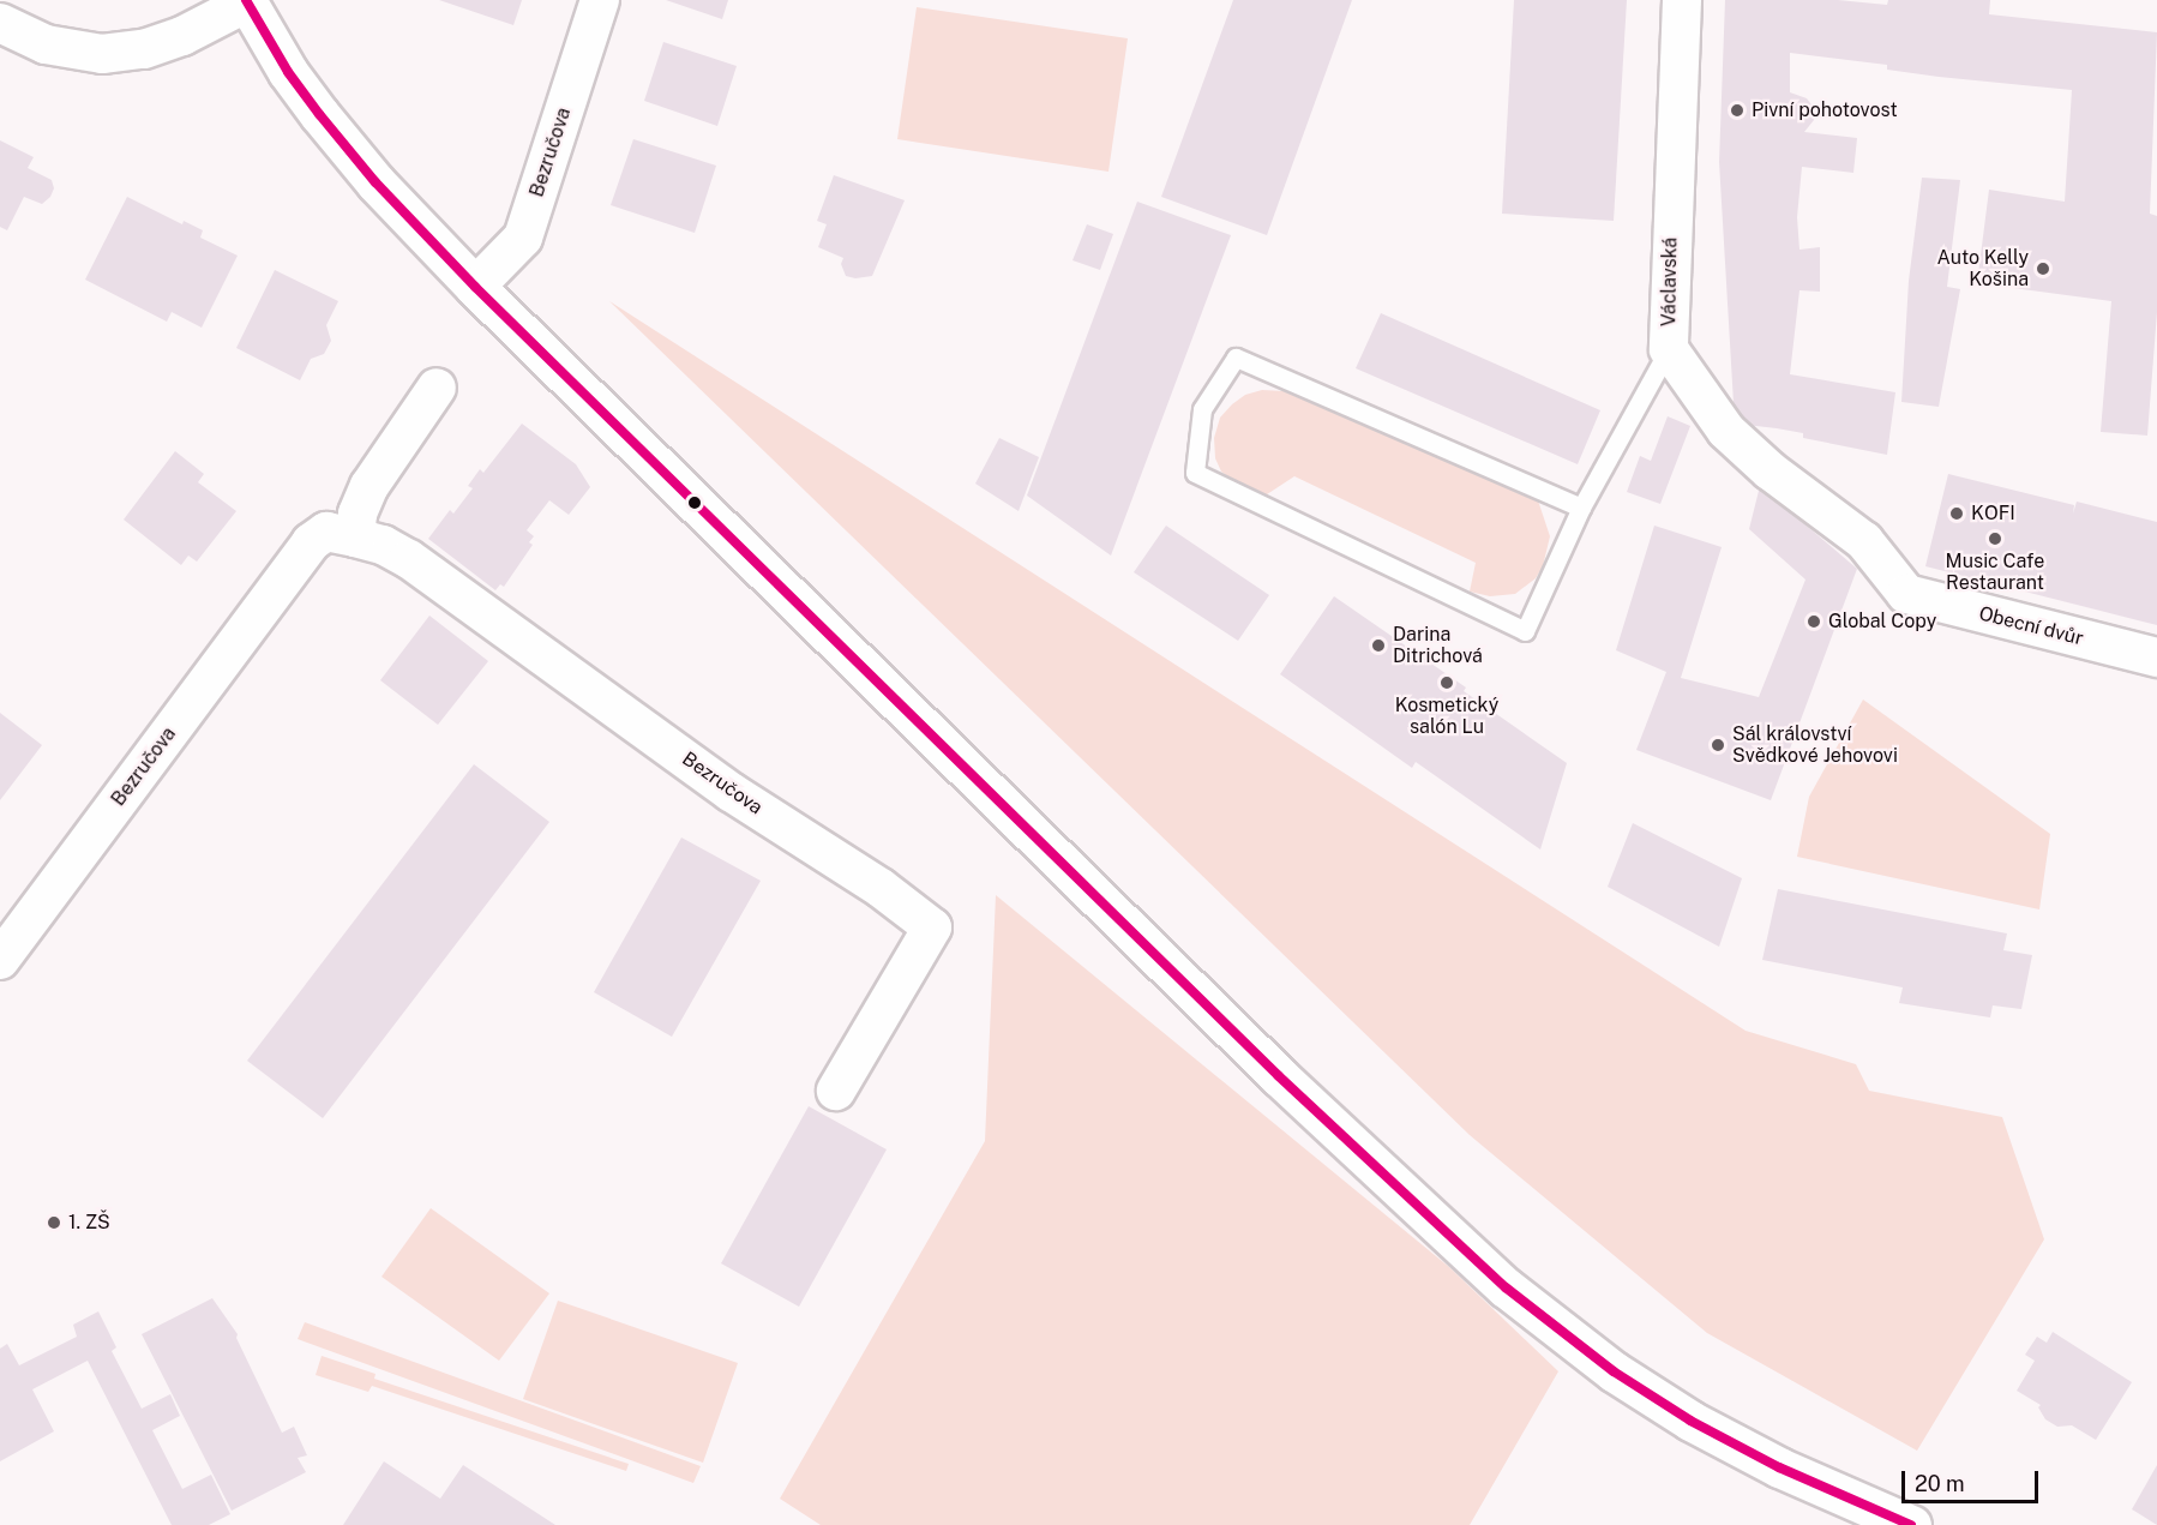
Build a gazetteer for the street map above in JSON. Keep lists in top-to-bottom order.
{
  "streets": {
    "street": ["Bezručova", "Václavská", "Obecní dvůr"]
  },
  "crossings": [
    ["Václavská", "Obecní dvůr"]
  ],
  "places": [
    "Pivní pohotovost",
    "Auto Kelly Košina",
    "KOFI",
    "Music Cafe Restaurant",
    "Global Copy",
    "Darina Ditrichová",
    "Kosmetický salón Lu",
    "Sál království Svědkové Jehovovi",
    "1. ZŠ"
  ],
  "scale_bar": "20 m"
}
